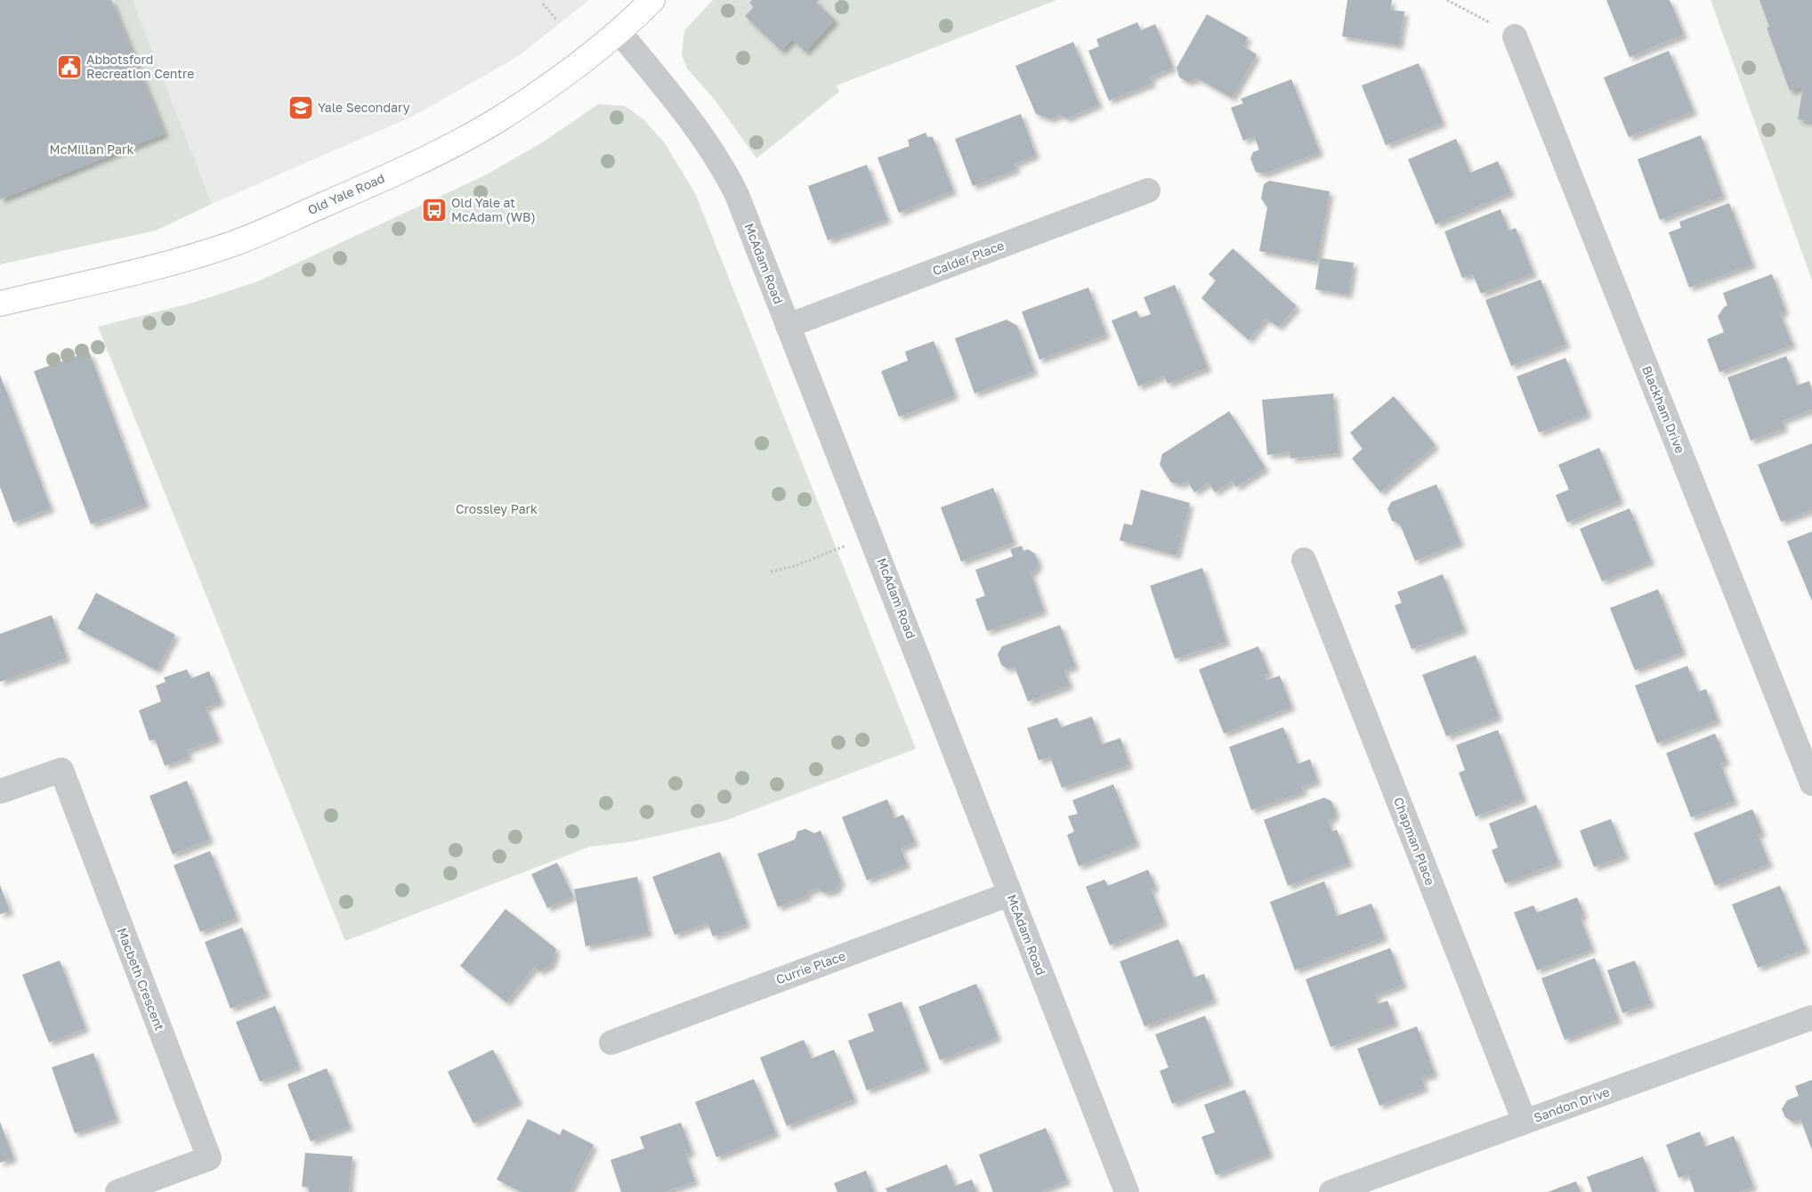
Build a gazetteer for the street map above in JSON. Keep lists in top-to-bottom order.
{
  "streets": {
    "main road": ["Old Yale Road"],
    "street": [
      "Calder Place",
      "McAdam Road",
      "Blackham Drive",
      "Chapman Place",
      "Currie Place",
      "Macbeth Crescent",
      "Sandon Drive"
    ]
  },
  "crossings": [
    ["Old Yale Road", "McAdam Road"],
    ["Calder Place", "McAdam Road"],
    ["McAdam Road", "Currie Place"],
    ["Chapman Place", "Sandon Drive"]
  ],
  "parks": ["McMillan Park", "Crossley Park"],
  "places": {
    "public building": ["Abbotsford Recreation Centre"],
    "school or university": ["Yale Secondary"],
    "bus stop": ["Old Yale at McAdam (WB)"]
  }
}
